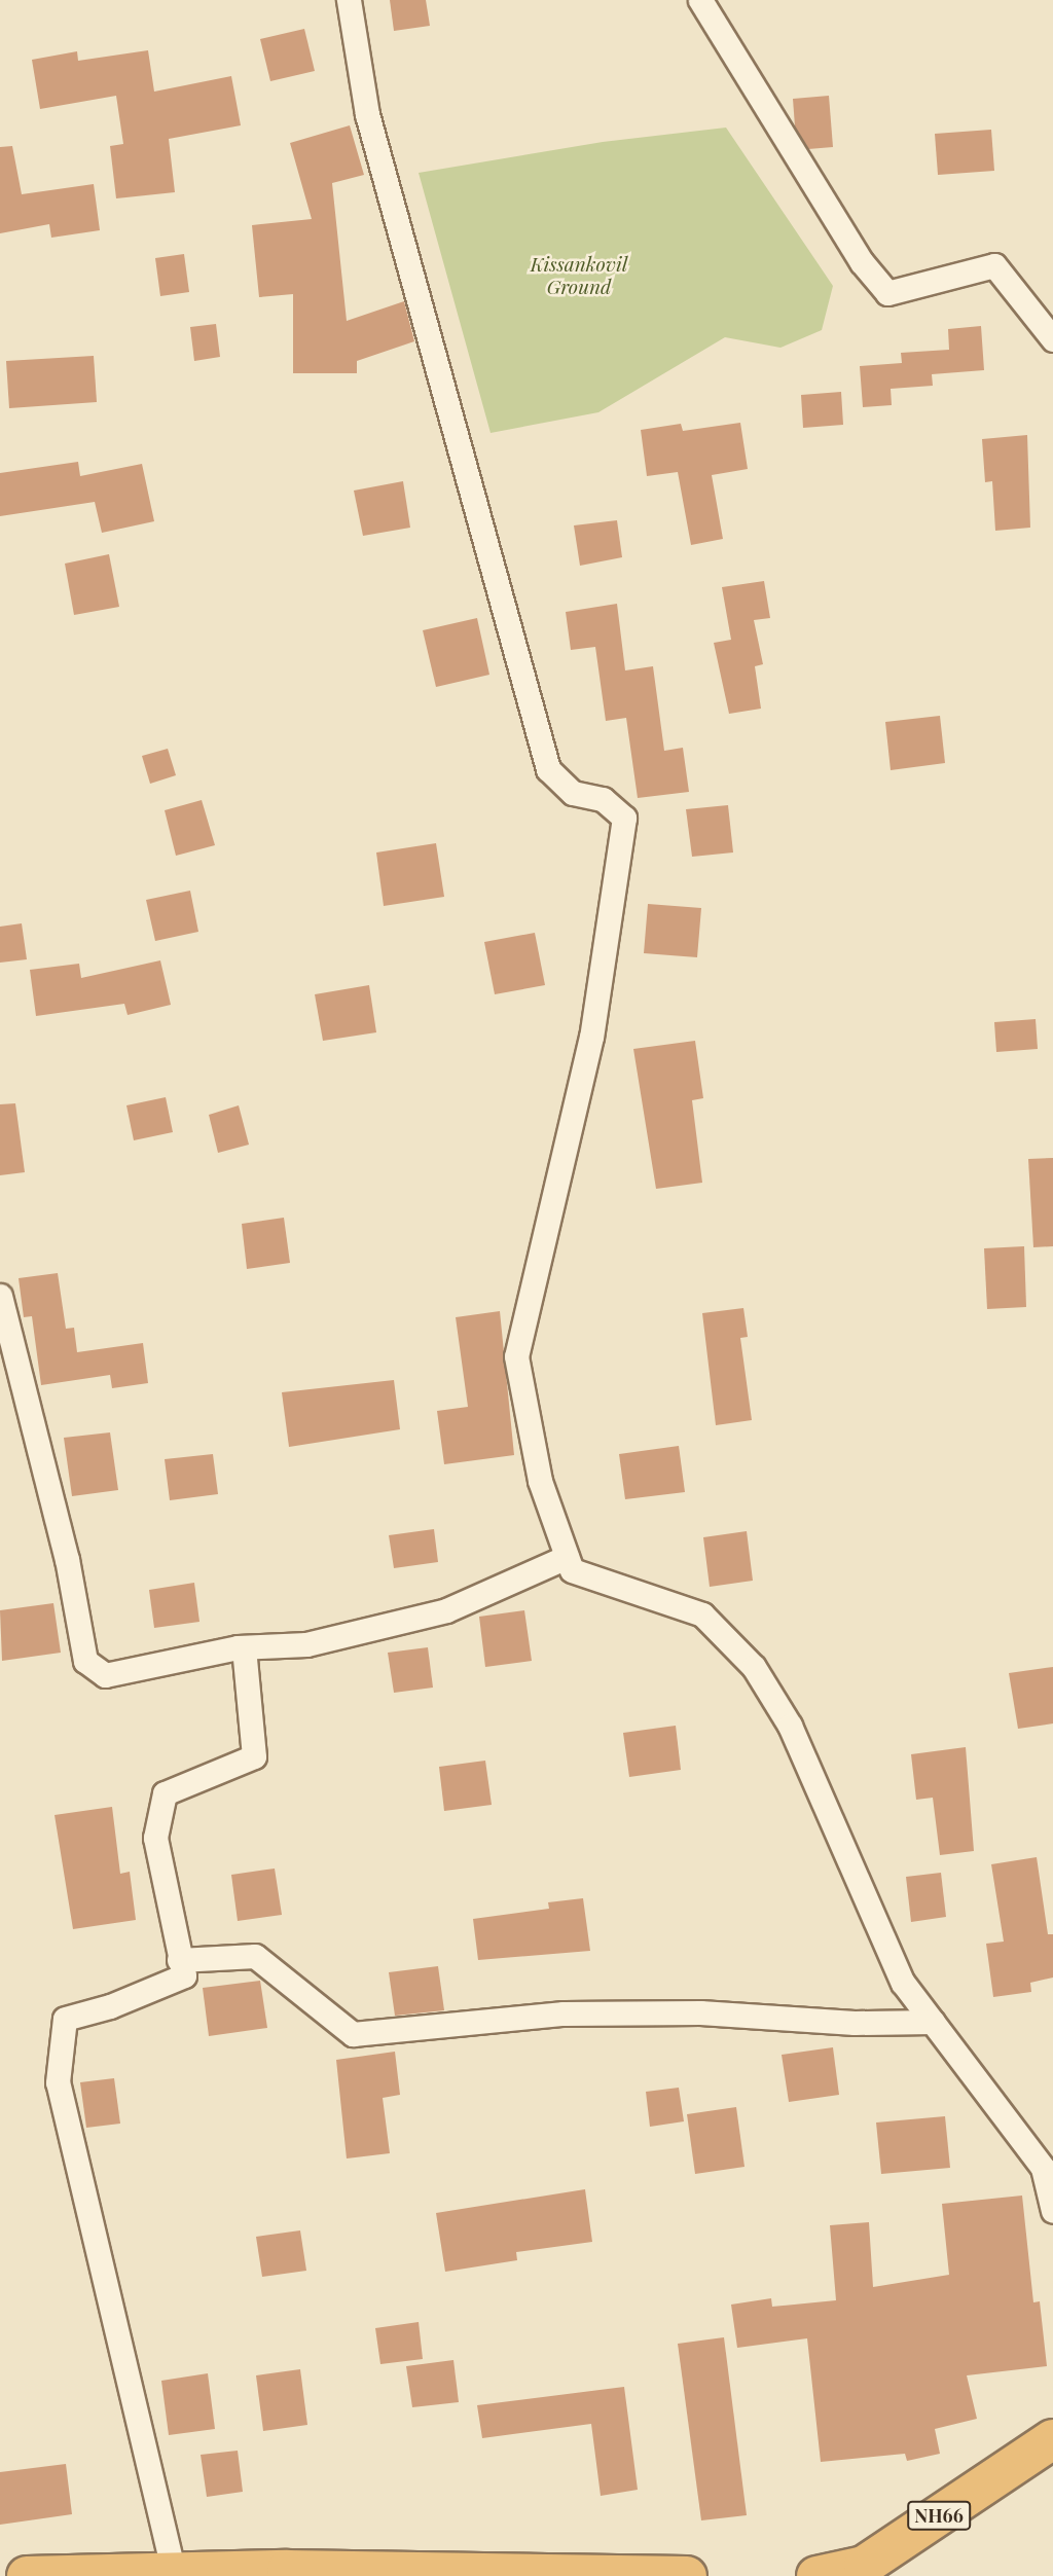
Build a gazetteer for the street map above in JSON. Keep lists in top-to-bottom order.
{
  "streets": {
    "highway": ["NH66"]
  },
  "parks": ["Kissankovil Ground"]
}
